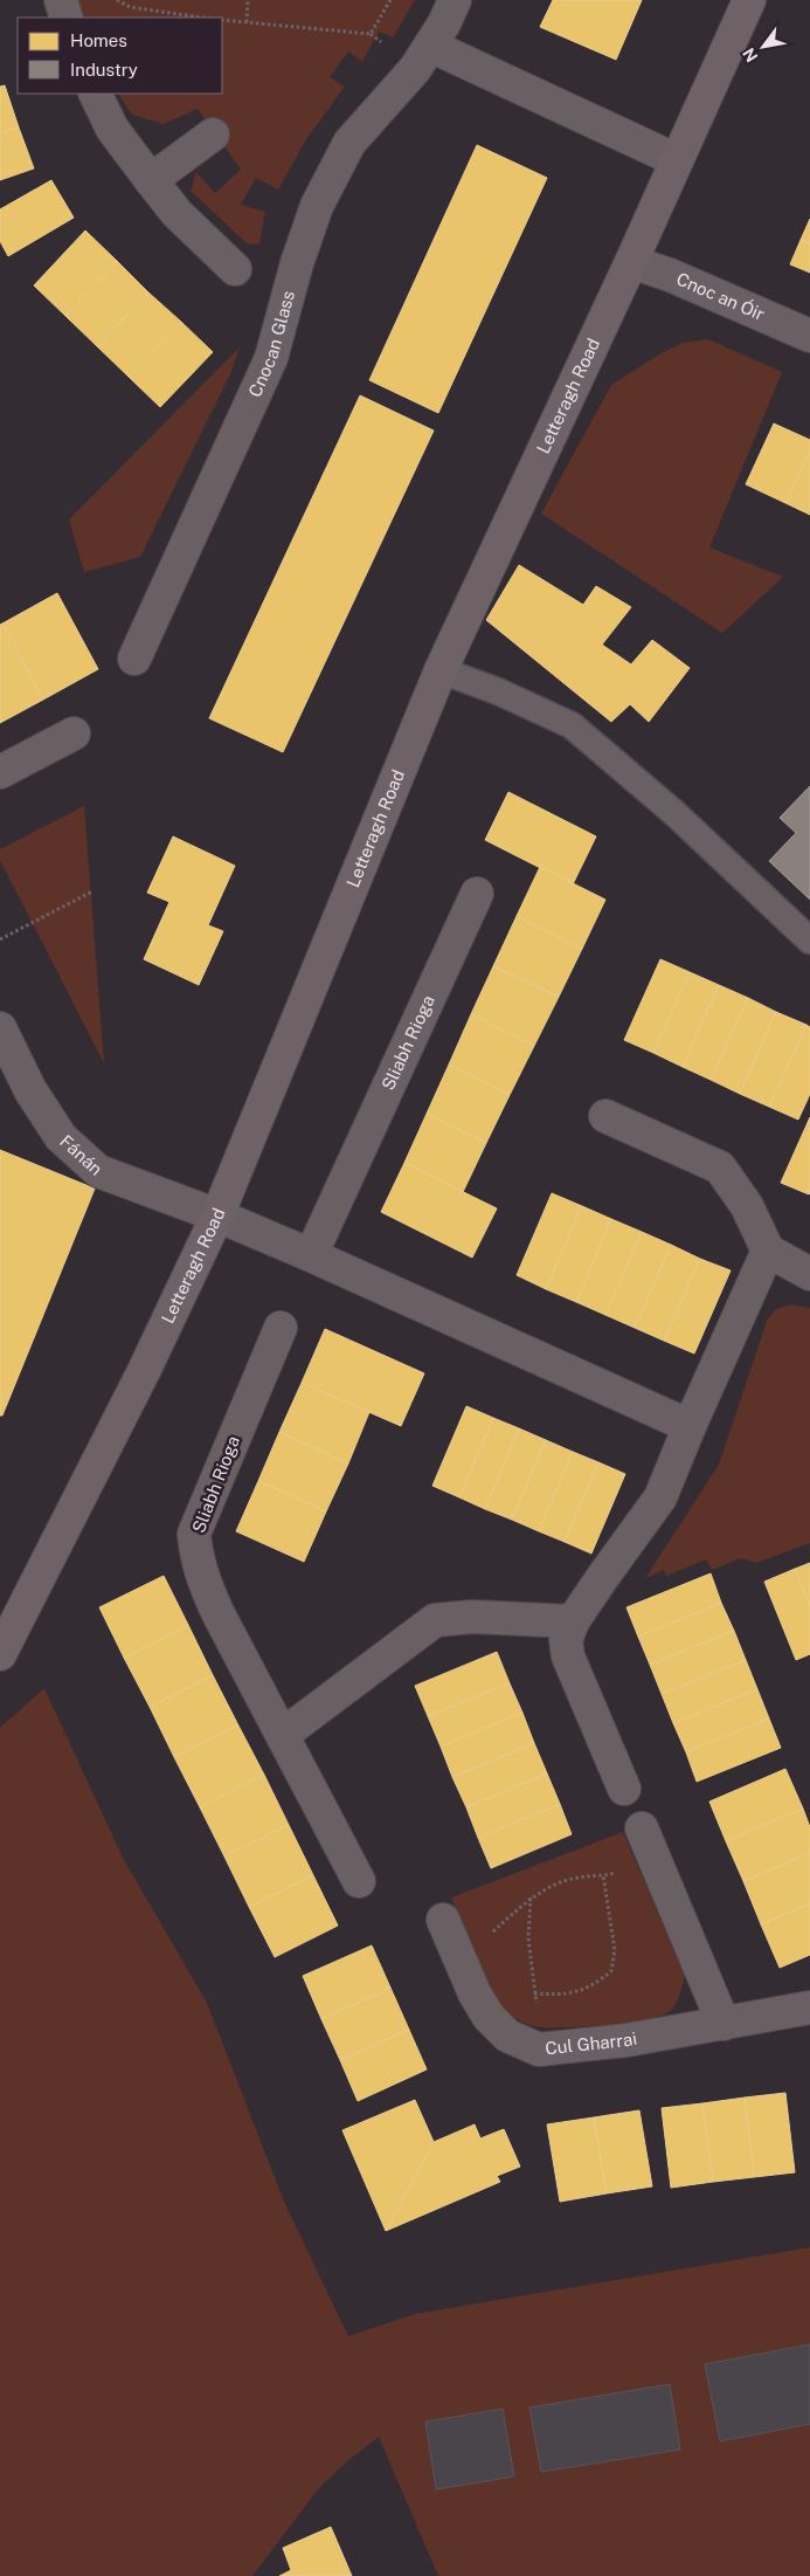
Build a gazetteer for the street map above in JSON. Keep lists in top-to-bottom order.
{
  "streets": {
    "street": [
      "Cnoc an Óir",
      "Cnocan Glass",
      "Letteragh Road",
      "Sliabh Rioga",
      "Fánán",
      "Cul Gharrai"
    ]
  },
  "crossings": [
    ["Cnoc an Óir", "Letteragh Road"],
    ["Letteragh Road", "Fánán"]
  ],
  "legend": ["Homes", "Industry"],
  "north": "bottom left"
}
